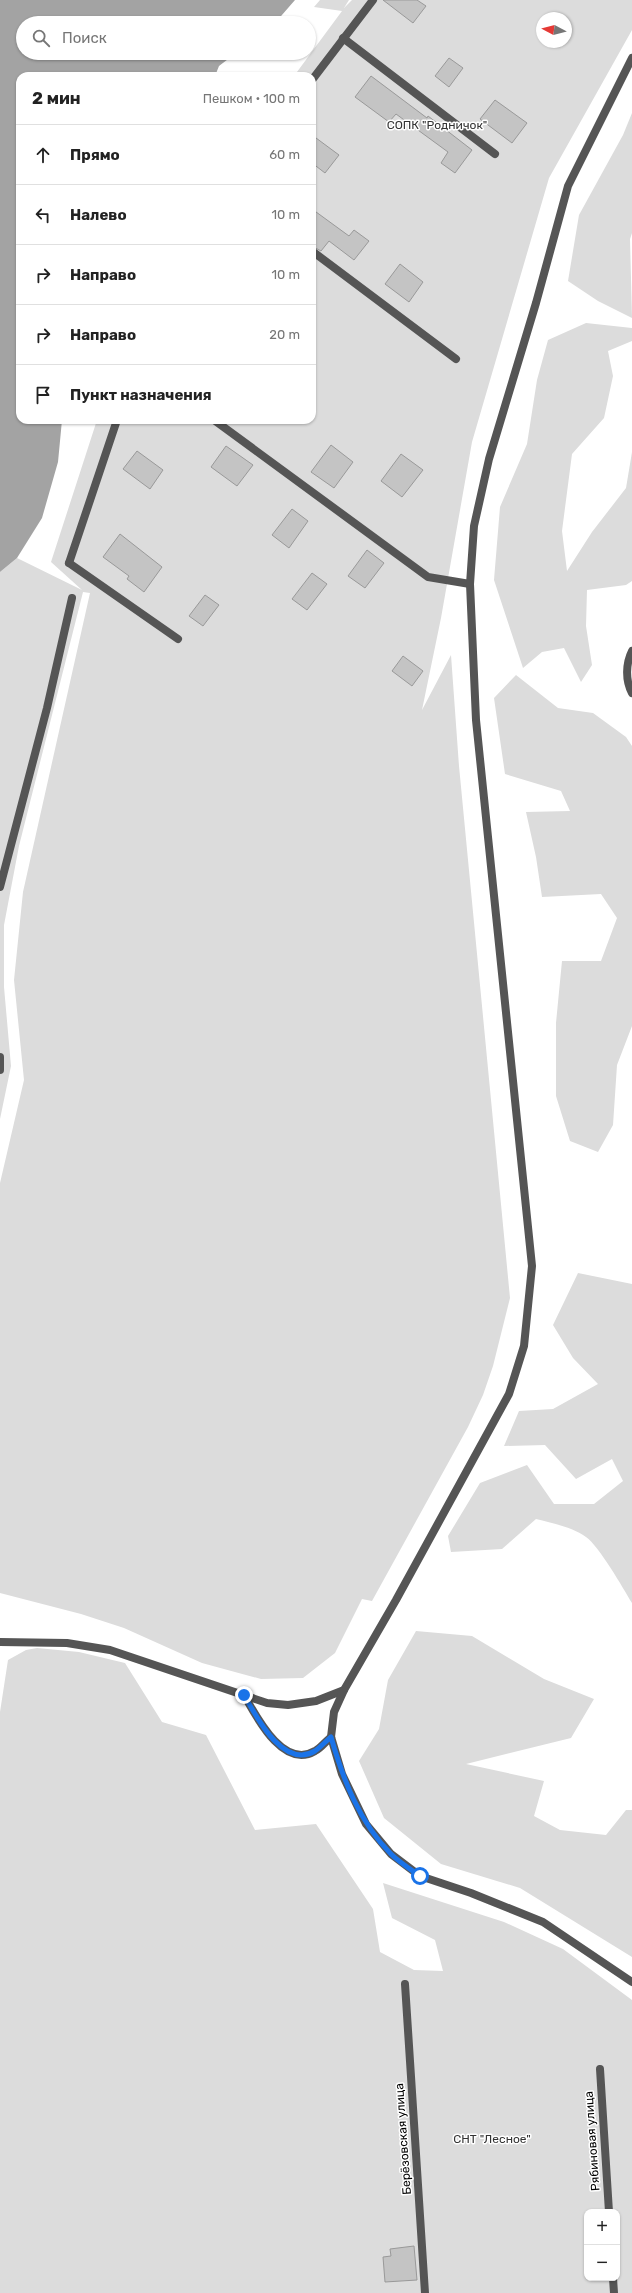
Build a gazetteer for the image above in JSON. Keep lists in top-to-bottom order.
{
  "streets": {
    "street": ["Берёзовская улица", "Рябиновая улица"]
  },
  "parks": ["СОПК \"Родничок\"", "СНТ \"Лесное\""],
  "north": "left",
  "page": {
    "search": "Поиск",
    "heading": ["2 мин", "Пешком · 100 m"],
    "list": [
      ["Прямо", "60 m"],
      ["Налево", "10 m"],
      ["Направо", "10 m"],
      ["Направо", "20 m"],
      "Пункт назначения"
    ],
    "map_buttons": ["+", "−"]
  }
}
